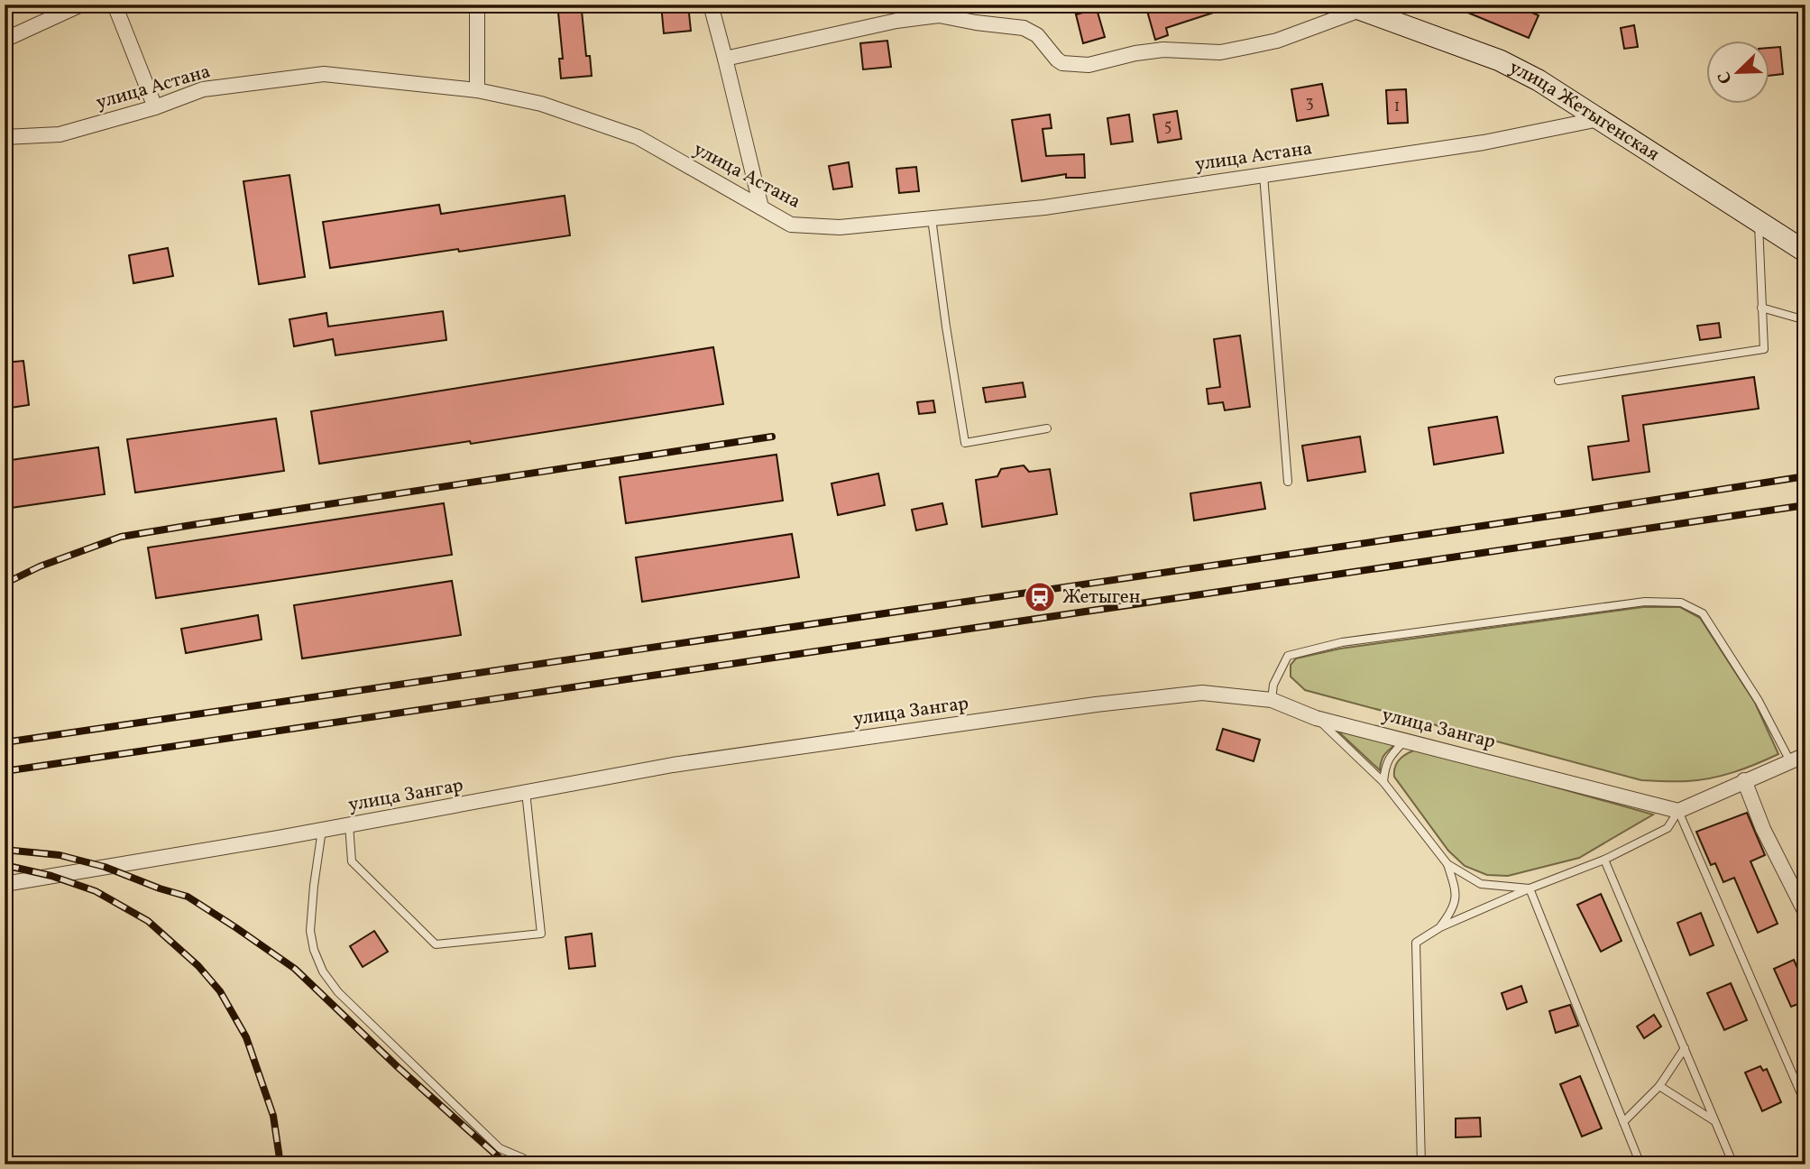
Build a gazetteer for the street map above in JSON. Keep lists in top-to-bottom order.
{
  "streets": {
    "main road": ["улица Жетыгенская"],
    "street": ["улица Астана", "улица Зангар"]
  },
  "crossings": [
    ["улица Астана", "улица Жетыгенская"]
  ],
  "places": {
    "station": ["Жетыген"]
  },
  "house_numbers": ["3", "1", "5"],
  "north": "bottom left"
}
